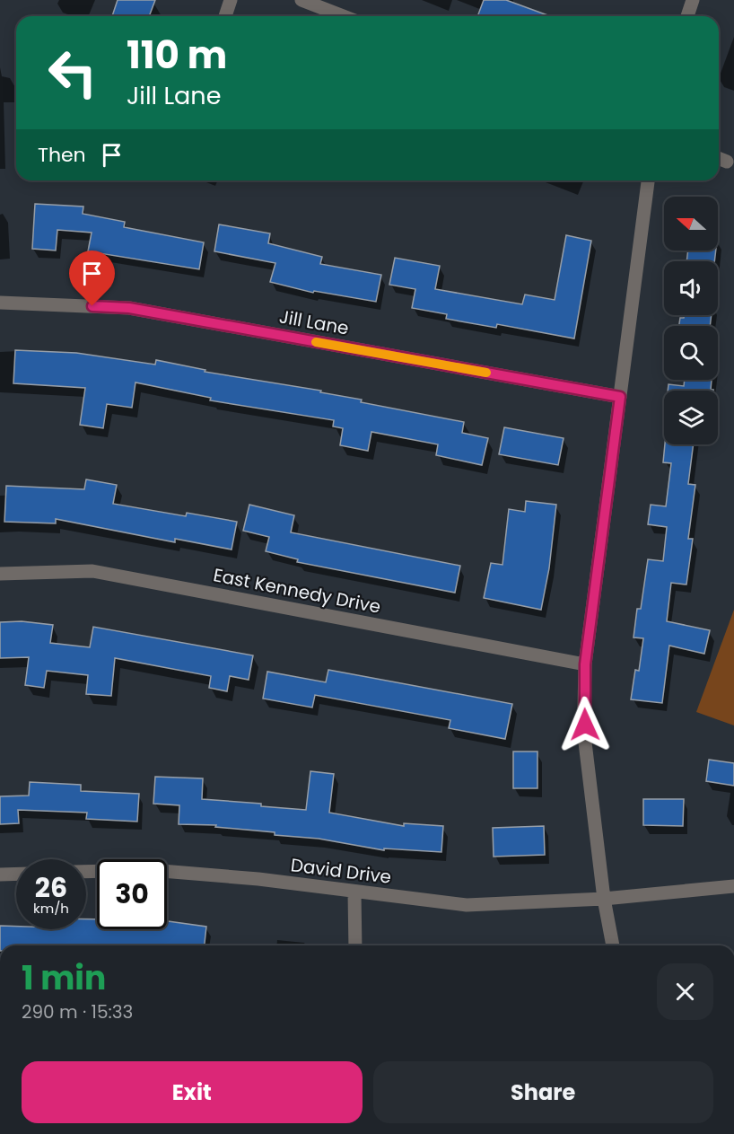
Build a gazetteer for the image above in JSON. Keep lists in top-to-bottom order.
{
  "streets": {
    "street": ["Jill Lane", "East Kennedy Drive", "David Drive"]
  },
  "north": "left",
  "page": {
    "turn": ["110 m", "Jill Lane"],
    "then": "Then",
    "speed": "26 km/h",
    "limit": "30",
    "heading": ["1 min", "290 m · 15:33"],
    "buttons": ["Exit", "Share"]
  }
}
